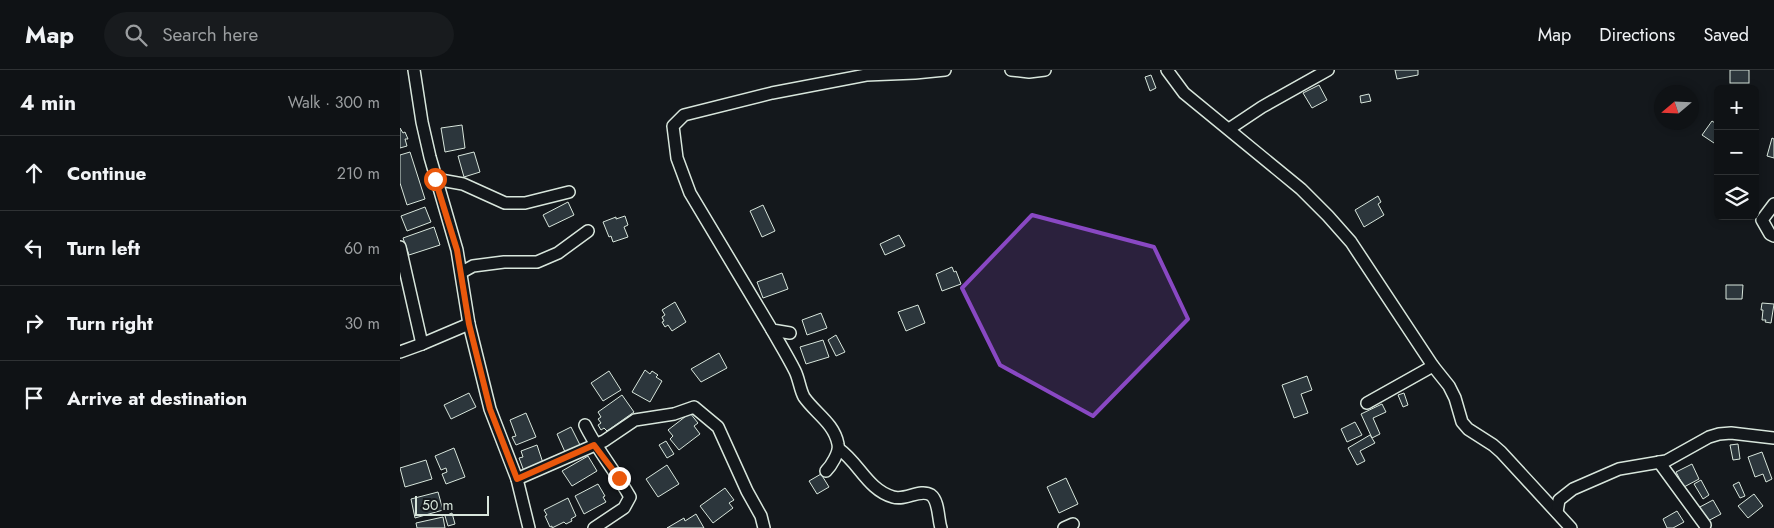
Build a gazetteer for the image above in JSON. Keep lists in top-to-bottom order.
{
  "scale_bar": "50 m",
  "north": "left",
  "page": {
    "header": "Map",
    "search": "Search here",
    "nav": ["Map", "Directions", "Saved"],
    "heading": ["4 min", "Walk · 300 m"],
    "map_buttons": ["+", "−"],
    "list": [
      ["Continue", "210 m"],
      ["Turn left", "60 m"],
      ["Turn right", "30 m"],
      "Arrive at destination"
    ],
    "scale": "50 m"
  }
}
